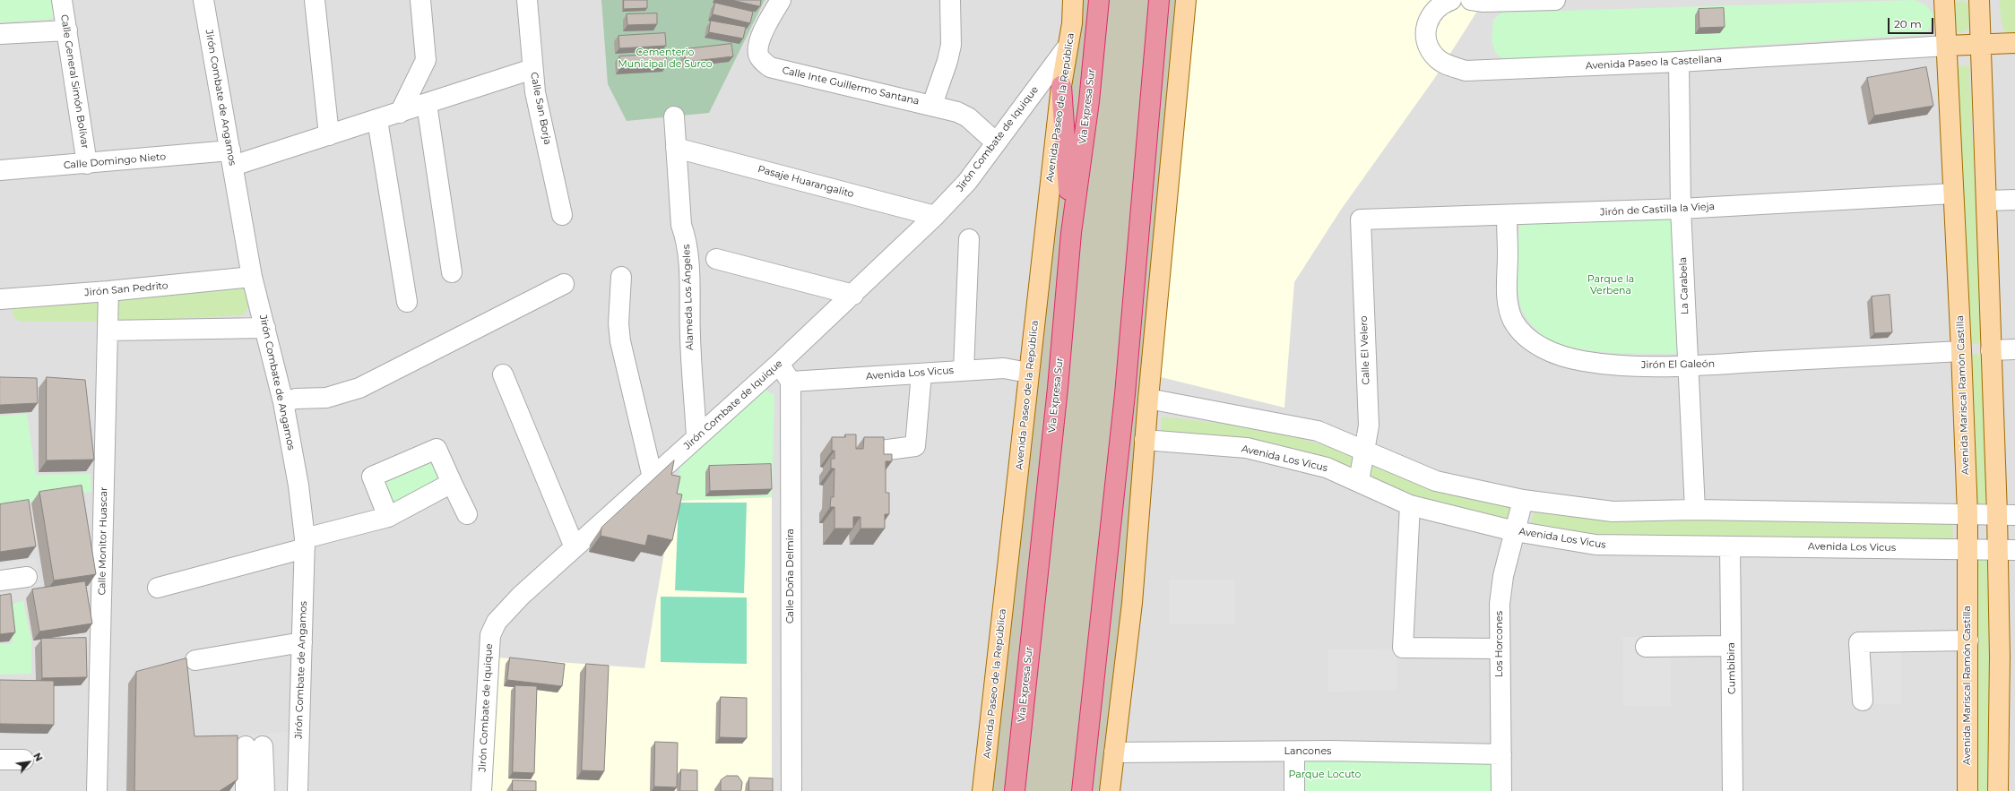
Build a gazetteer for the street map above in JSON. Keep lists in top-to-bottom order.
{
  "streets": {
    "highway": ["Via Expresa Sur"],
    "main road": ["Avenida Paseo de la República", "Avenida Mariscal Ramón Castilla"],
    "street": [
      "Avenida Paseo la Castellana",
      "Calle General Simón Bolívar",
      "Calle Inte Guillermo Santana",
      "Jirón Combate de Angamos",
      "Calle San Borja",
      "Jirón Combate de Iquique",
      "Calle Domingo Nieto",
      "Pasaje Huarangalito",
      "Jirón de Castilla la Vieja",
      "La Carabela",
      "Jirón San Pedrito",
      "Alameda Los Ángeles",
      "Calle El Velero",
      "Jirón El Galeón",
      "Avenida Los Vicus",
      "Calle Monitor Huascar",
      "Calle Doña Delmira",
      "Los Horcones",
      "Cumbibira",
      "Lancones"
    ]
  },
  "crossings": [
    ["Avenida Paseo la Castellana", "La Carabela"],
    ["Avenida Paseo la Castellana", "Avenida Mariscal Ramón Castilla"],
    ["Calle General Simón Bolívar", "Calle Domingo Nieto"],
    ["Calle Inte Guillermo Santana", "Jirón Combate de Iquique"],
    ["Jirón Combate de Angamos", "Calle Domingo Nieto"],
    ["Jirón Combate de Angamos", "Jirón San Pedrito"],
    ["Avenida Paseo de la República", "Jirón Combate de Iquique"],
    ["Avenida Paseo de la República", "Avenida Los Vicus"],
    ["Calle San Borja", "Calle Domingo Nieto"],
    ["Jirón Combate de Iquique", "Pasaje Huarangalito"],
    ["Jirón Combate de Iquique", "Alameda Los Ángeles"],
    ["Pasaje Huarangalito", "Alameda Los Ángeles"],
    ["Jirón de Castilla la Vieja", "La Carabela"],
    ["Jirón de Castilla la Vieja", "Calle El Velero"],
    ["Jirón de Castilla la Vieja", "Jirón El Galeón"],
    ["Jirón de Castilla la Vieja", "Avenida Mariscal Ramón Castilla"],
    ["La Carabela", "Jirón El Galeón"],
    ["Jirón San Pedrito", "Calle Monitor Huascar"],
    ["Calle El Velero", "Avenida Los Vicus"],
    ["Jirón El Galeón", "Avenida Mariscal Ramón Castilla"],
    ["Avenida Los Vicus", "Avenida Mariscal Ramón Castilla"],
    ["Avenida Los Vicus", "Calle Doña Delmira"],
    ["Avenida Los Vicus", "Los Horcones"],
    ["Avenida Los Vicus", "Cumbibira"],
    ["Los Horcones", "Lancones"]
  ],
  "parks": ["Cementerio Municipal de Surco", "Parque la Verbena", "Parque Locuto"],
  "scale_bar": "20 m",
  "north": "top right"
}
